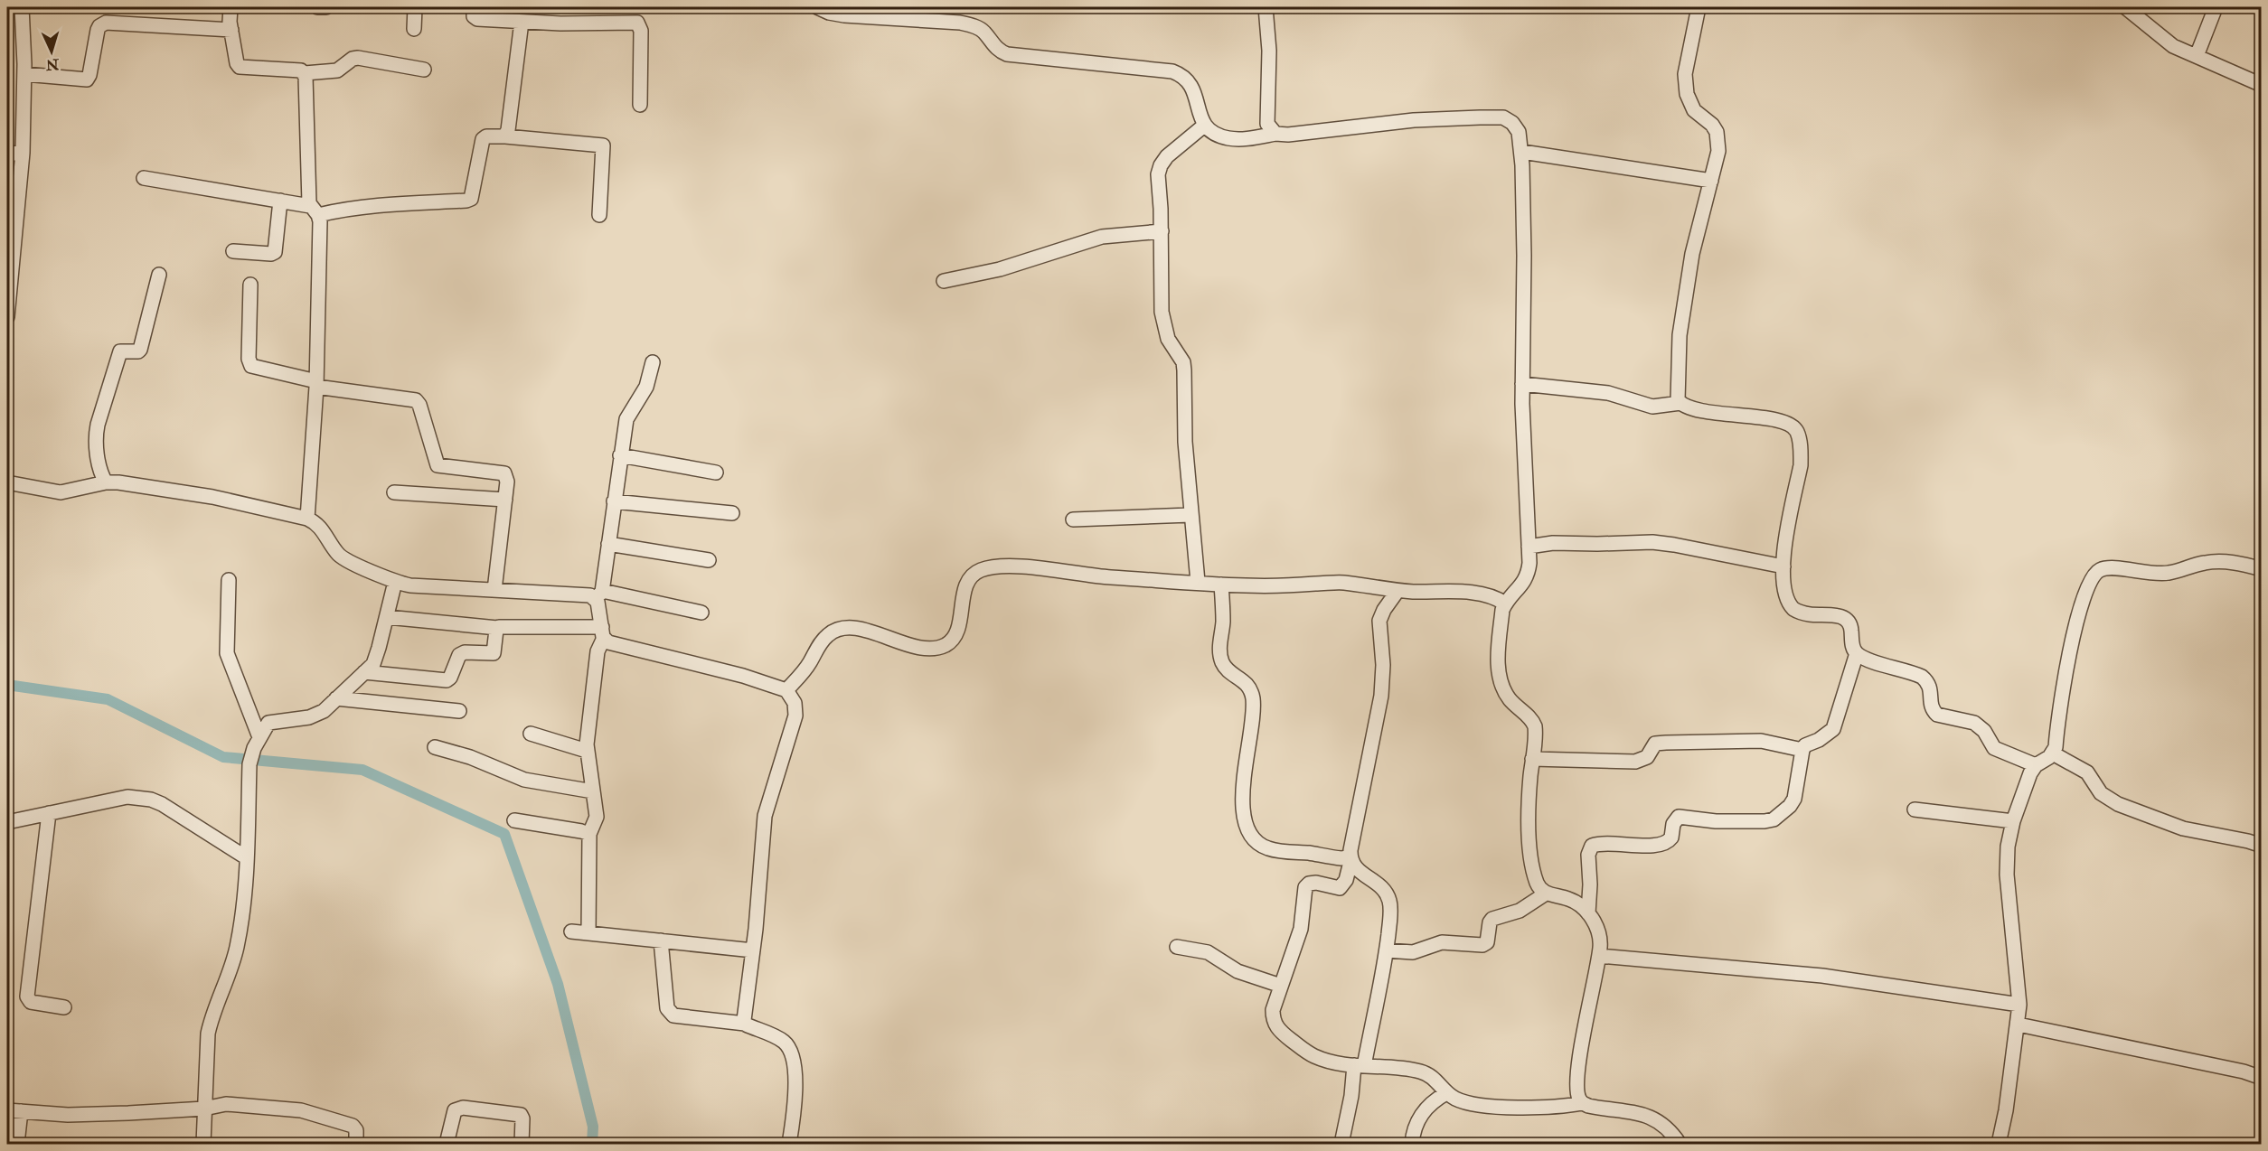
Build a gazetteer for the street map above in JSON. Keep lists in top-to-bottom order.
{
  "north": "bottom"
}
